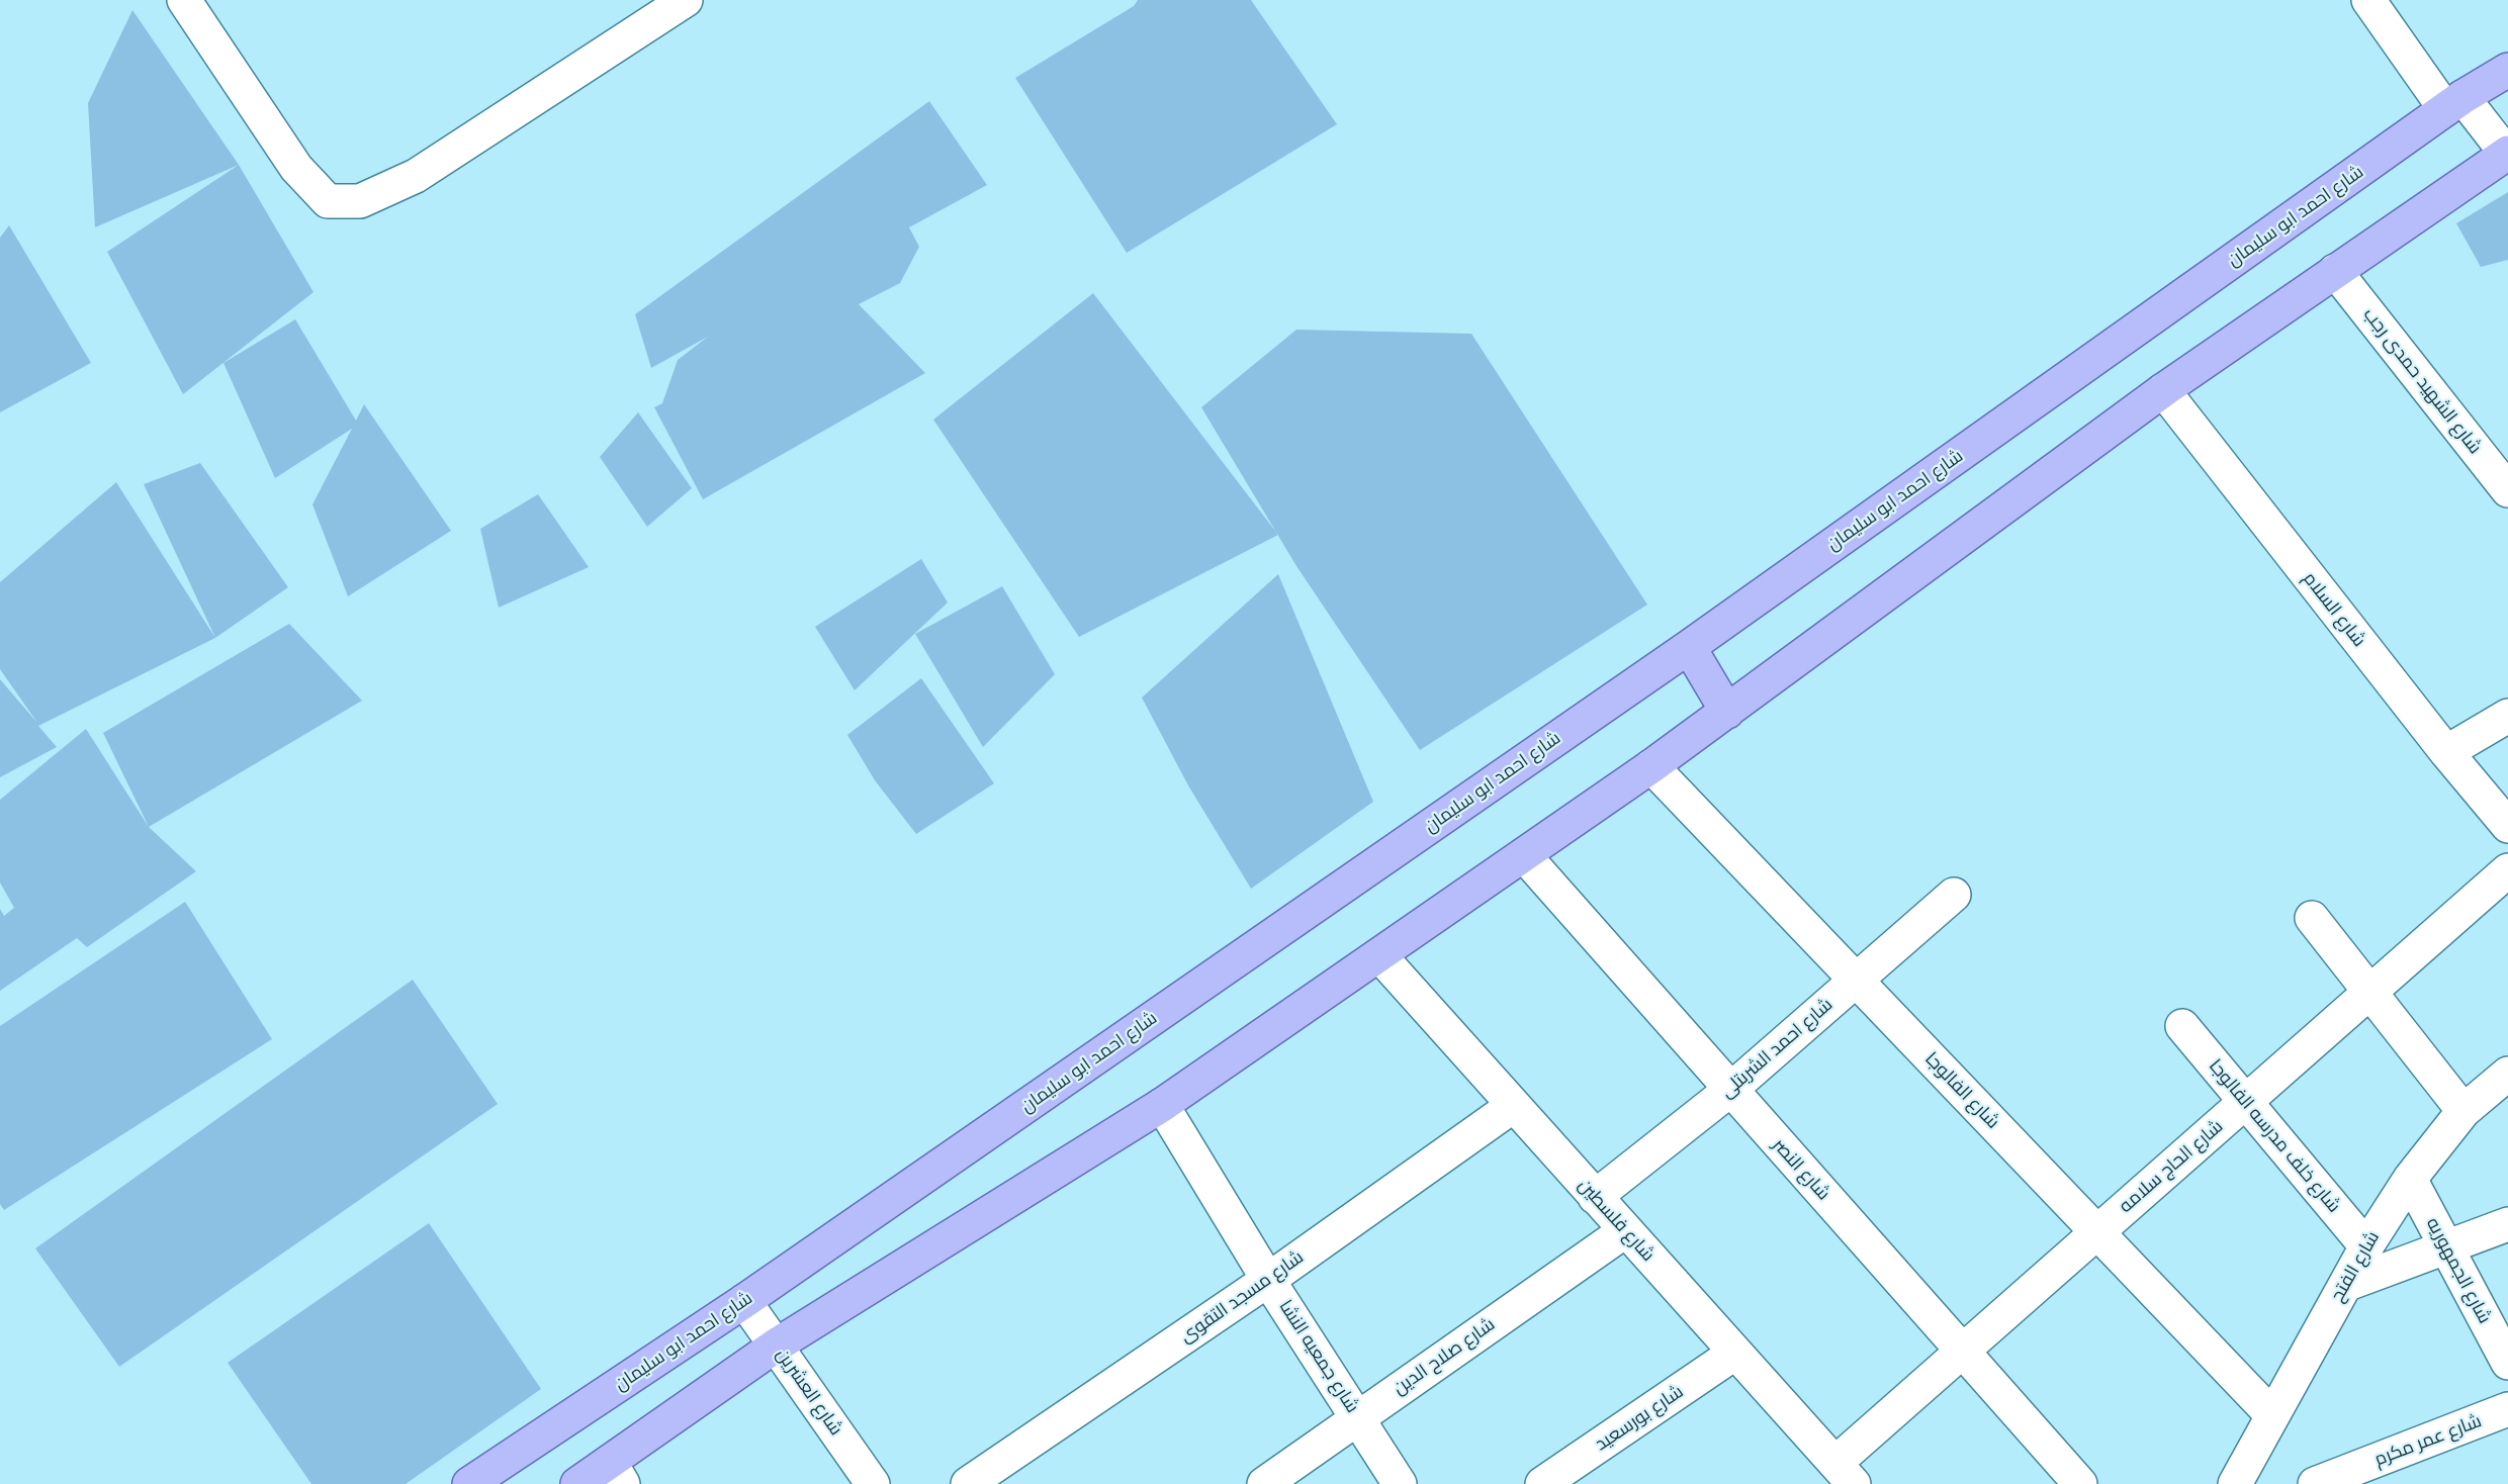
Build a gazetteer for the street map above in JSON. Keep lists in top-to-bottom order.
{
  "streets": {
    "main road": ["شارع احمد ابو سليمان"],
    "street": [
      "شارع الشهيد حمدى رجب",
      "شارع السلام",
      "شارع احمد الشربتلى",
      "شارع الفالوجا",
      "شارع خلف مدرسه الفالوجا",
      "شارع الحاج سلامه",
      "شارع النصر",
      "شارع فلسطين",
      "شارع الفتح",
      "شارع الجمهوريه",
      "شارع مسجد التقوى",
      "شارع جمعيه النشا",
      "شارع صلاح الدين",
      "شارع العشرين",
      "شارع بورسعيد",
      "شارع عمر مكرم"
    ]
  },
  "crossings": [
    ["شارع احمد ابو سليمان", "شارع العشرين"],
    ["شارع احمد الشربتلى", "شارع الفالوجا"],
    ["شارع احمد الشربتلى", "شارع النصر"],
    ["شارع احمد الشربتلى", "شارع فلسطين"],
    ["شارع الفالوجا", "شارع الحاج سلامه"],
    ["شارع الفالوجا", "شارع الفتح"],
    ["شارع خلف مدرسه الفالوجا", "شارع الحاج سلامه"],
    ["شارع خلف مدرسه الفالوجا", "شارع الفتح"],
    ["شارع الحاج سلامه", "شارع النصر"],
    ["شارع الحاج سلامه", "شارع فلسطين"],
    ["شارع فلسطين", "شارع مسجد التقوى"],
    ["شارع فلسطين", "شارع صلاح الدين"],
    ["شارع فلسطين", "شارع بورسعيد"],
    ["شارع الفتح", "شارع الجمهوريه"],
    ["شارع مسجد التقوى", "شارع جمعيه النشا"],
    ["شارع جمعيه النشا", "شارع صلاح الدين"]
  ]
}
